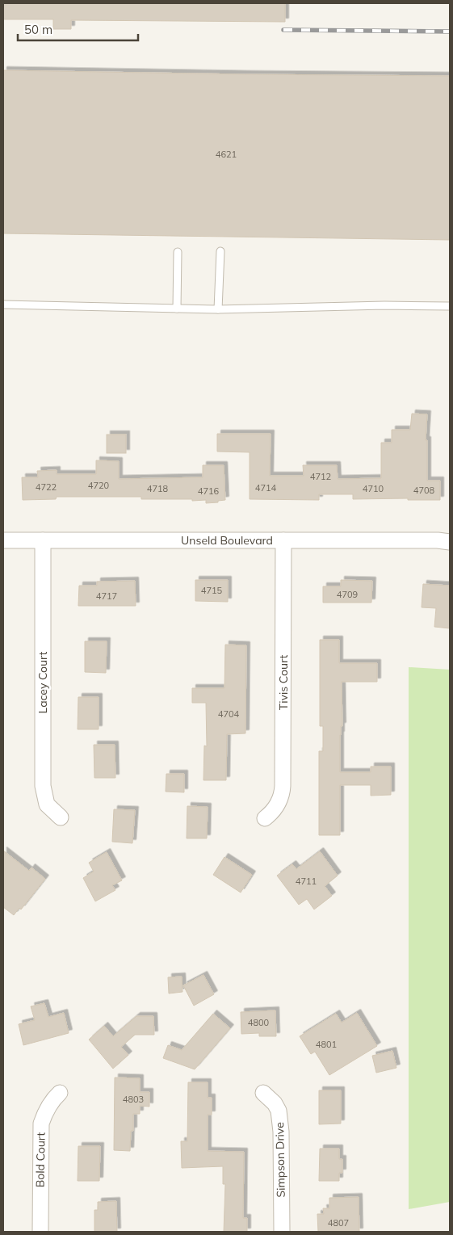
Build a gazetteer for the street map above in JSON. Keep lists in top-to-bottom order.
{
  "streets": {
    "street": [
      "Unseld Boulevard",
      "Lacey Court",
      "Tivis Court",
      "Bold Court",
      "Simpson Drive"
    ]
  },
  "crossings": [
    ["Unseld Boulevard", "Lacey Court"],
    ["Unseld Boulevard", "Tivis Court"]
  ],
  "house_numbers": [
    "4621",
    "4712",
    "4720",
    "4722",
    "4714",
    "4718",
    "4710",
    "4708",
    "4716",
    "4715",
    "4709",
    "4717",
    "4704",
    "4711",
    "4800",
    "4801",
    "4803",
    "4807"
  ],
  "scale_bar": "50 m"
}
